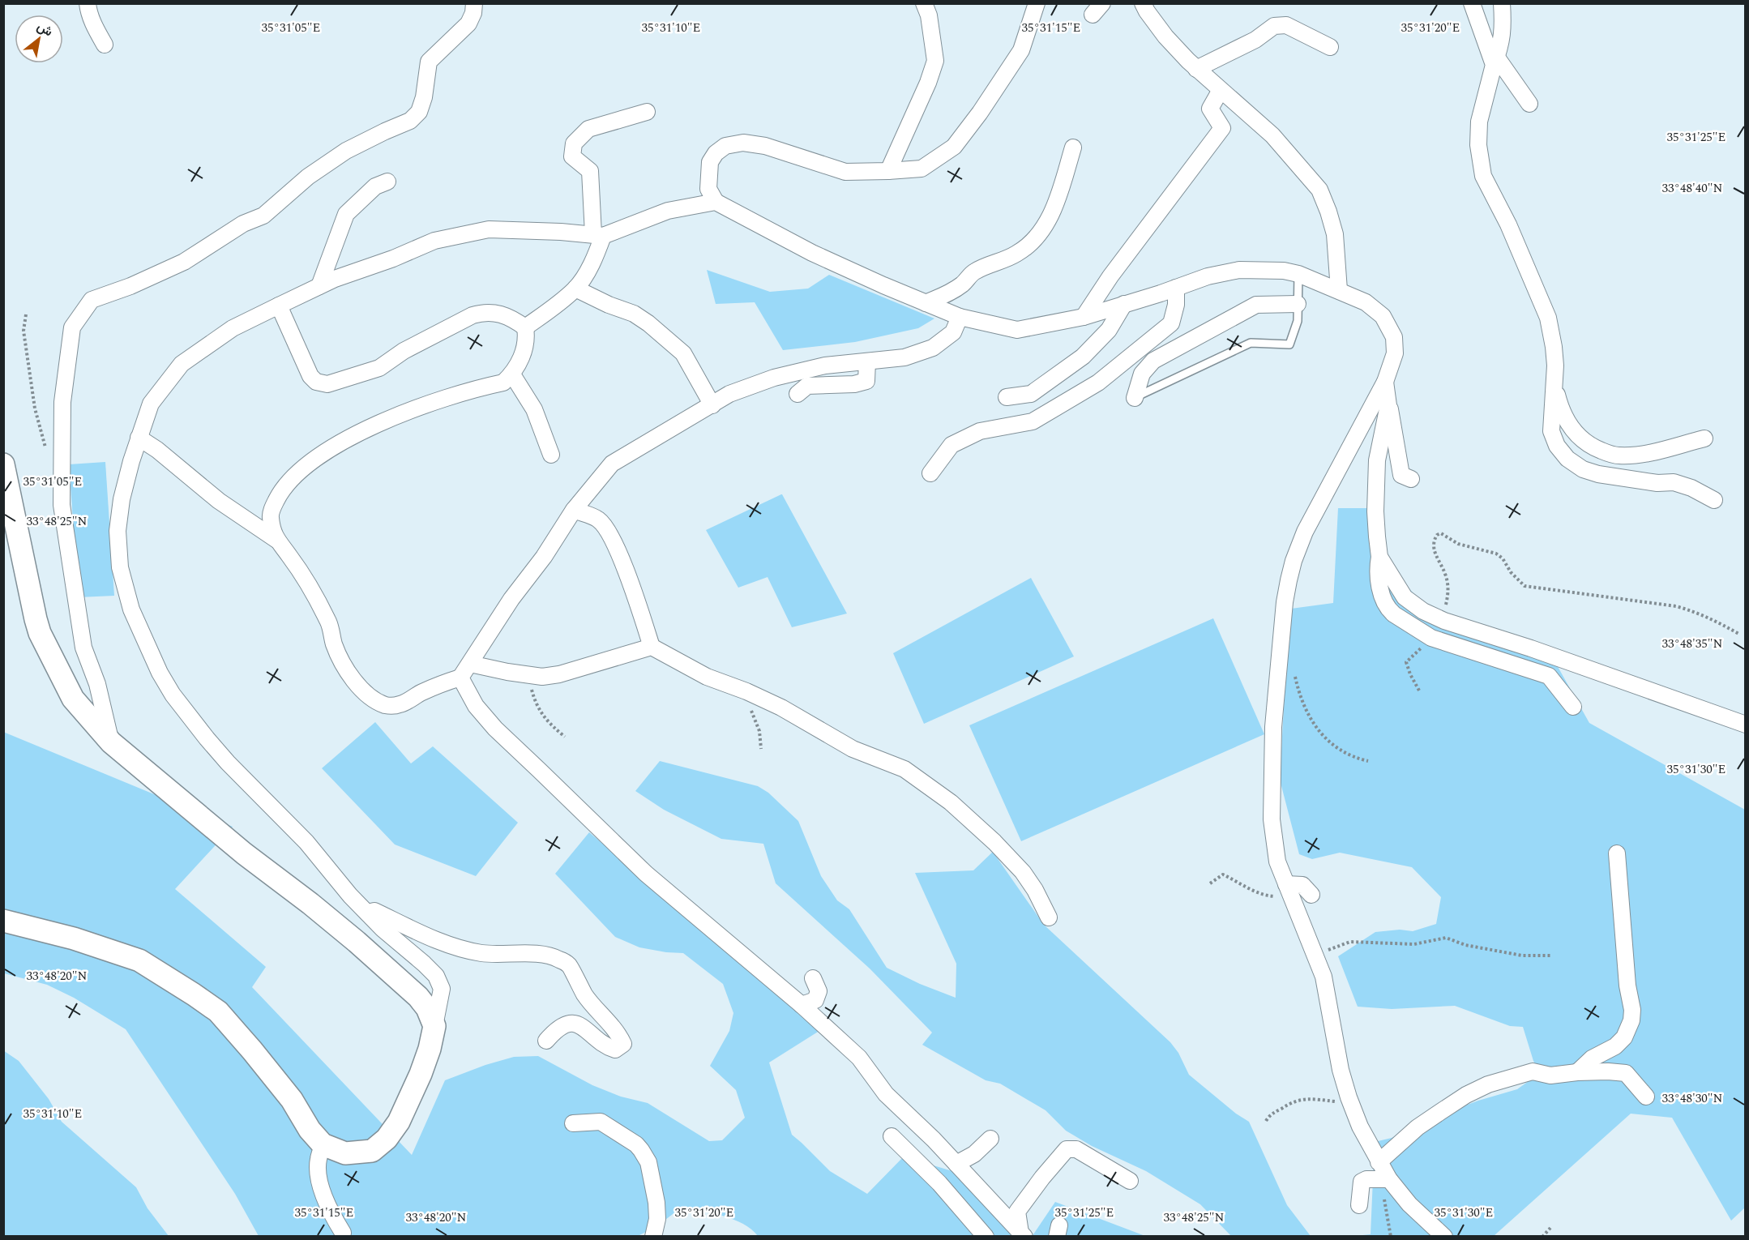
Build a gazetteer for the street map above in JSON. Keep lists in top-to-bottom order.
{
  "north": "top right",
  "coordinates": [
    "35°31'15\"E",
    "35°31'05\"E",
    "35°31'10\"E",
    "35°31'20\"E",
    "35°31'25\"E",
    "33°48'40\"N",
    "33°48'25\"N",
    "33°48'35\"N",
    "35°31'30\"E",
    "33°48'20\"N",
    "33°48'30\"N"
  ]
}
